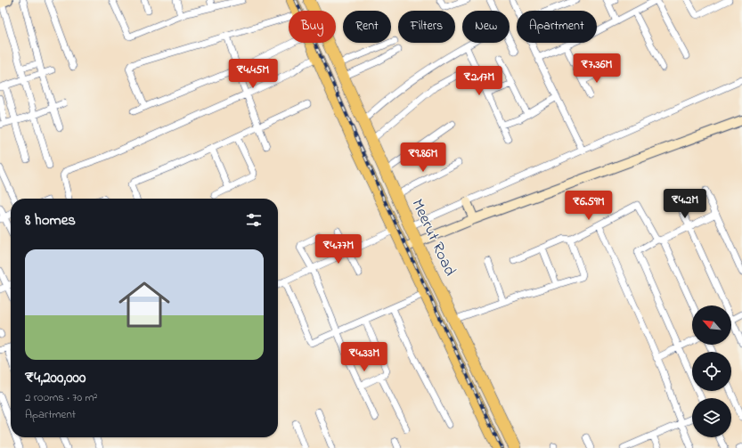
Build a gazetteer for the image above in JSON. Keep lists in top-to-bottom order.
{
  "streets": {
    "highway": ["Meerut Road"]
  },
  "north": "top left",
  "page": {
    "chip": [
      "Buy",
      "Rent",
      "Filters",
      "New",
      "Apartment"
    ],
    "price": [
      "₹7.36M",
      "₹4.45M",
      "₹2.17M",
      "₹9.86M",
      "₹4.2M",
      "₹6.59M",
      "₹4.77M",
      "₹4.33M"
    ],
    "heading": "8 homes",
    "list": [
      {
        "name": "₹4,200,000",
        "note": "2 rooms · 70 m² · Apartment"
      }
    ]
  }
}
